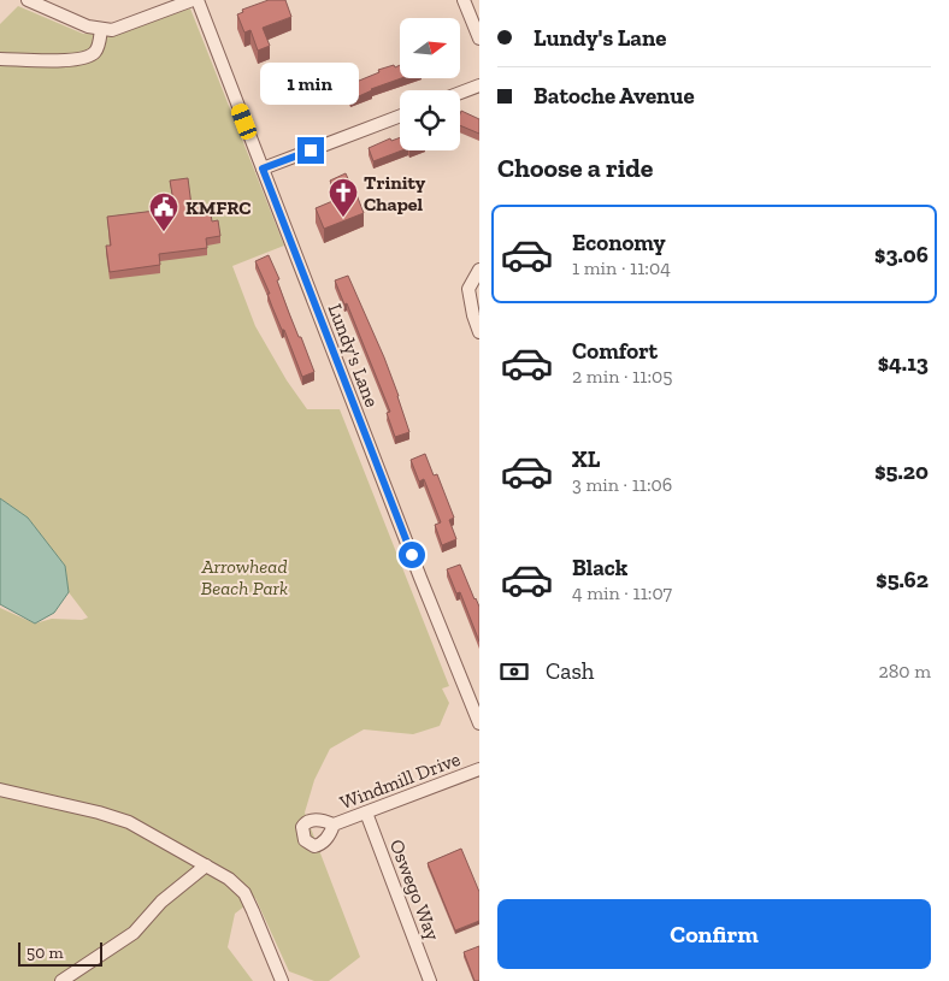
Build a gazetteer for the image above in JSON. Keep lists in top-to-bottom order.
{
  "streets": {
    "street": ["Lundy's Lane", "Windmill Drive", "Oswego Way"]
  },
  "crossings": [
    ["Windmill Drive", "Oswego Way"]
  ],
  "parks": ["Arrowhead Beach Park"],
  "places": {
    "church": ["Trinity Chapel"],
    "public building": ["KMFRC"]
  },
  "scale_bar": "50 m",
  "north": "right",
  "page": {
    "banner": ["Lundy's Lane", "Batoche Avenue"],
    "bubble": "1 min",
    "heading": "Choose a ride",
    "list": [
      {
        "name": "Economy",
        "note": "1 min · 11:04",
        "value": "$3.06"
      },
      {
        "name": "Comfort",
        "note": "2 min · 11:05",
        "value": "$4.13"
      },
      {
        "name": "XL",
        "note": "3 min · 11:06",
        "value": "$5.20"
      },
      {
        "name": "Black",
        "note": "4 min · 11:07",
        "value": "$5.62"
      }
    ],
    "pay": ["Cash", "280 m"],
    "buttons": "Confirm",
    "scale": "50 m"
  }
}
